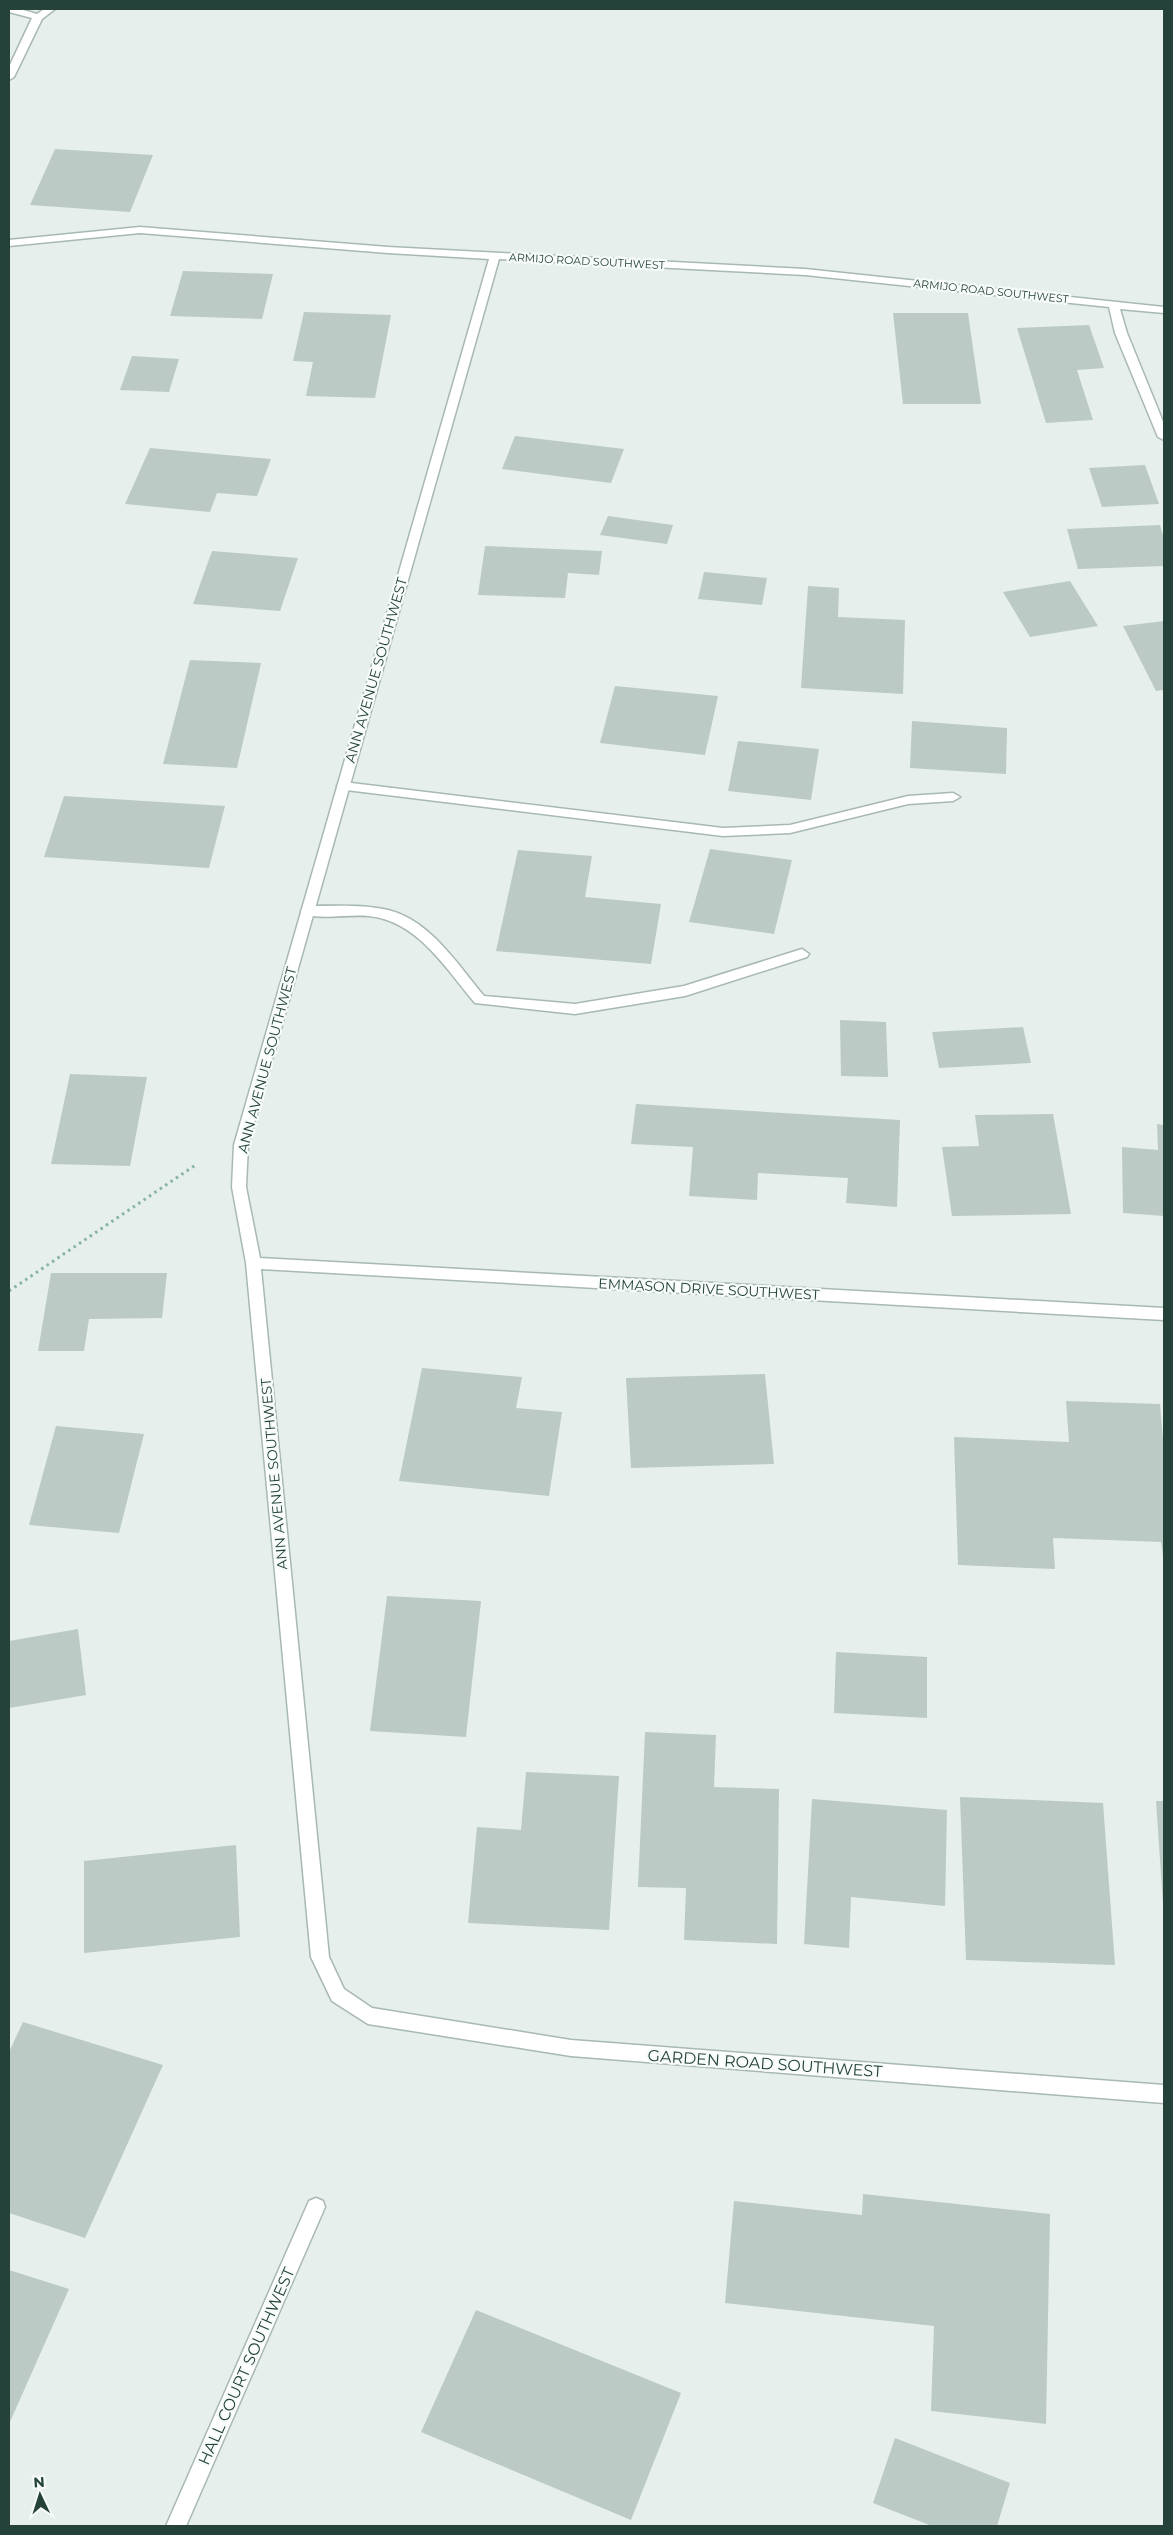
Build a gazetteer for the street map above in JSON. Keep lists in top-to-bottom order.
{
  "streets": {
    "street": [
      "ARMIJO ROAD SOUTHWEST",
      "ANN AVENUE SOUTHWEST",
      "EMMASON DRIVE SOUTHWEST",
      "GARDEN ROAD SOUTHWEST",
      "HALL COURT SOUTHWEST"
    ]
  },
  "crossings": [
    ["ARMIJO ROAD SOUTHWEST", "ANN AVENUE SOUTHWEST"],
    ["ANN AVENUE SOUTHWEST", "EMMASON DRIVE SOUTHWEST"],
    ["ANN AVENUE SOUTHWEST", "GARDEN ROAD SOUTHWEST"]
  ],
  "north": "top"
}
